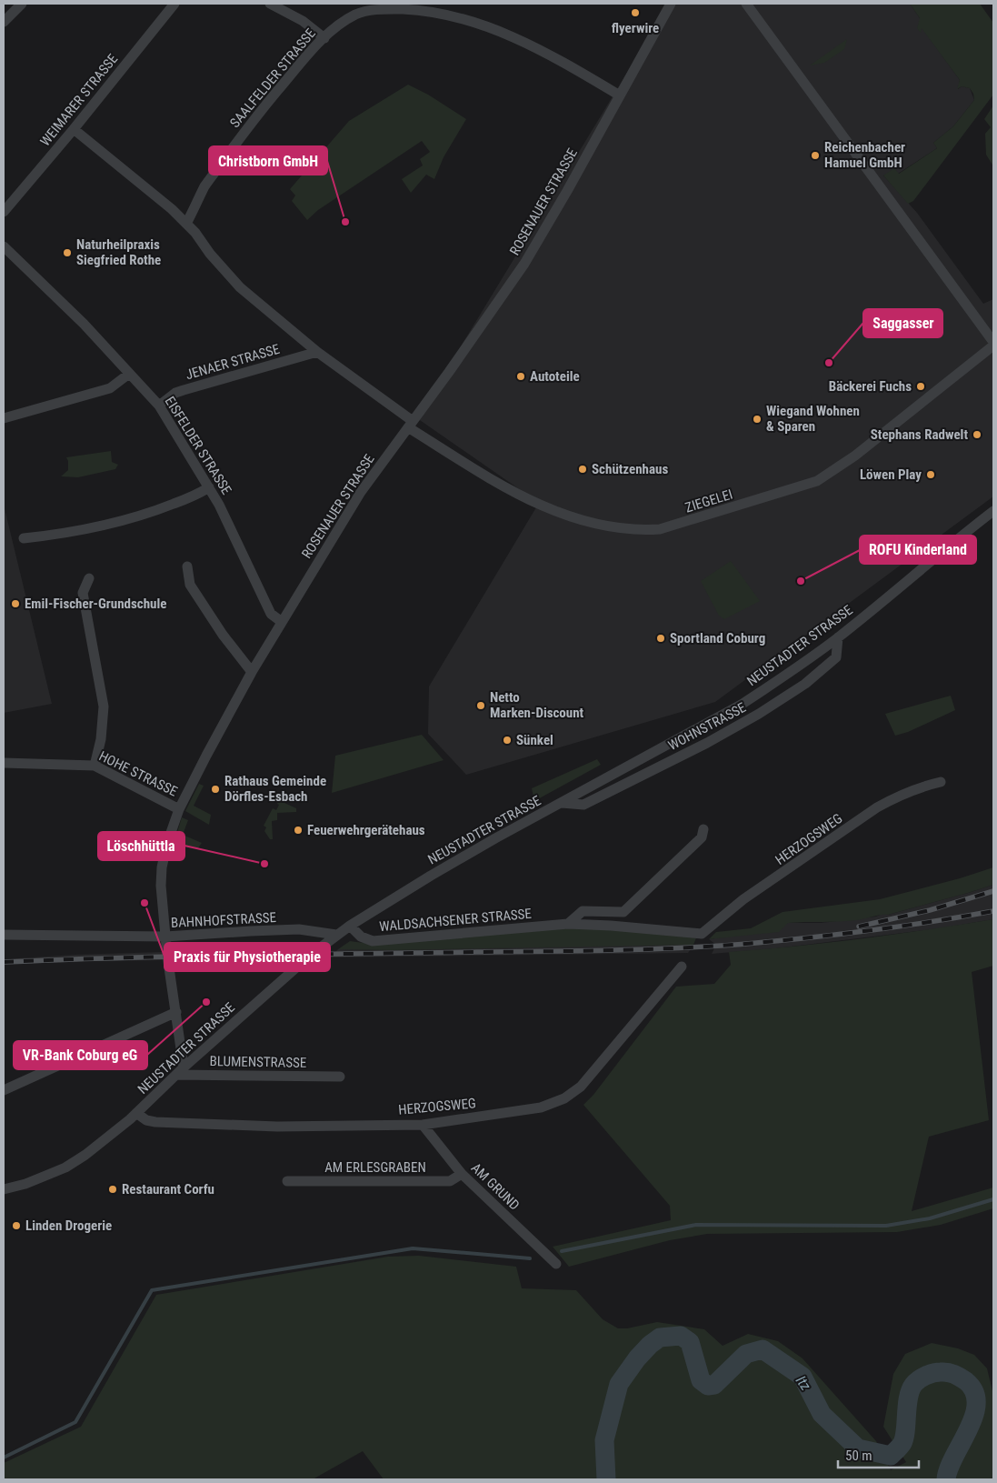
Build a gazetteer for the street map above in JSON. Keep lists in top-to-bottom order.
{
  "streets": {
    "street": [
      "SAALFELDER STRASSE",
      "WEIMARER STRASSE",
      "ROSENAUER STRASSE",
      "JENAER STRASSE",
      "EISFELDER STRASSE",
      "ZIEGELEI",
      "NEUSTADTER STRASSE",
      "WOHNSTRASSE",
      "HOHE STRASSE",
      "HERZOGSWEG",
      "BAHNHOFSTRASSE",
      "WALDSACHSENER STRASSE",
      "BLUMENSTRASSE",
      "AM ERLESGRABEN",
      "AM GRUND"
    ]
  },
  "crossings": [
    ["SAALFELDER STRASSE", "ROSENAUER STRASSE"],
    ["ROSENAUER STRASSE", "EISFELDER STRASSE"],
    ["ROSENAUER STRASSE", "ZIEGELEI"],
    ["ROSENAUER STRASSE", "NEUSTADTER STRASSE"],
    ["ROSENAUER STRASSE", "HOHE STRASSE"],
    ["ROSENAUER STRASSE", "BAHNHOFSTRASSE"],
    ["ROSENAUER STRASSE", "BLUMENSTRASSE"],
    ["JENAER STRASSE", "EISFELDER STRASSE"],
    ["NEUSTADTER STRASSE", "WOHNSTRASSE"],
    ["NEUSTADTER STRASSE", "HERZOGSWEG"],
    ["NEUSTADTER STRASSE", "BAHNHOFSTRASSE"],
    ["NEUSTADTER STRASSE", "WALDSACHSENER STRASSE"],
    ["NEUSTADTER STRASSE", "BLUMENSTRASSE"],
    ["HERZOGSWEG", "WALDSACHSENER STRASSE"],
    ["HERZOGSWEG", "AM GRUND"],
    ["AM ERLESGRABEN", "AM GRUND"]
  ],
  "water": ["Itz"],
  "places": [
    "flyerwire",
    "Reichenbacher Hamuel GmbH",
    "Christborn GmbH",
    "Naturheilpraxis Siegfried Rothe",
    "Saggasser",
    "Autoteile",
    "Bäckerei Fuchs",
    "Wiegand Wohnen & Sparen",
    "Stephans Radwelt",
    "Schützenhaus",
    "Löwen Play",
    "ROFU Kinderland",
    "Emil-Fischer-Grundschule",
    "Sportland Coburg",
    "Netto Marken-Discount",
    "Sünkel",
    "Rathaus Gemeinde Dörfles-Esbach",
    "Feuerwehrgerätehaus",
    "Löschhüttla",
    "Praxis für Physiotherapie",
    "VR-Bank Coburg eG",
    "Restaurant Corfu",
    "Linden Drogerie"
  ],
  "scale_bar": "50 m"
}
